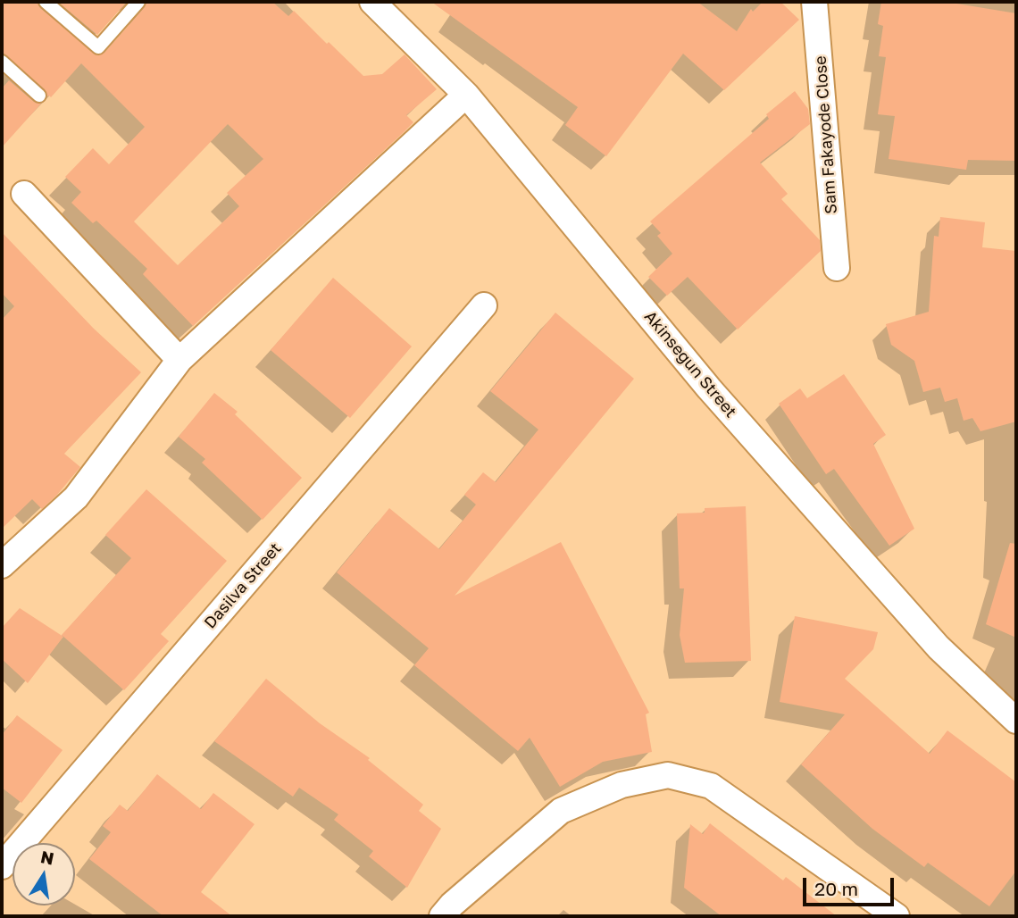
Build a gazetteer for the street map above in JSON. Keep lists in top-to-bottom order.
{
  "streets": {
    "street": ["Sam Fakayode Close", "Akinsegun Street", "Dasilva Street"]
  },
  "scale_bar": "20 m",
  "north": "top"
}
